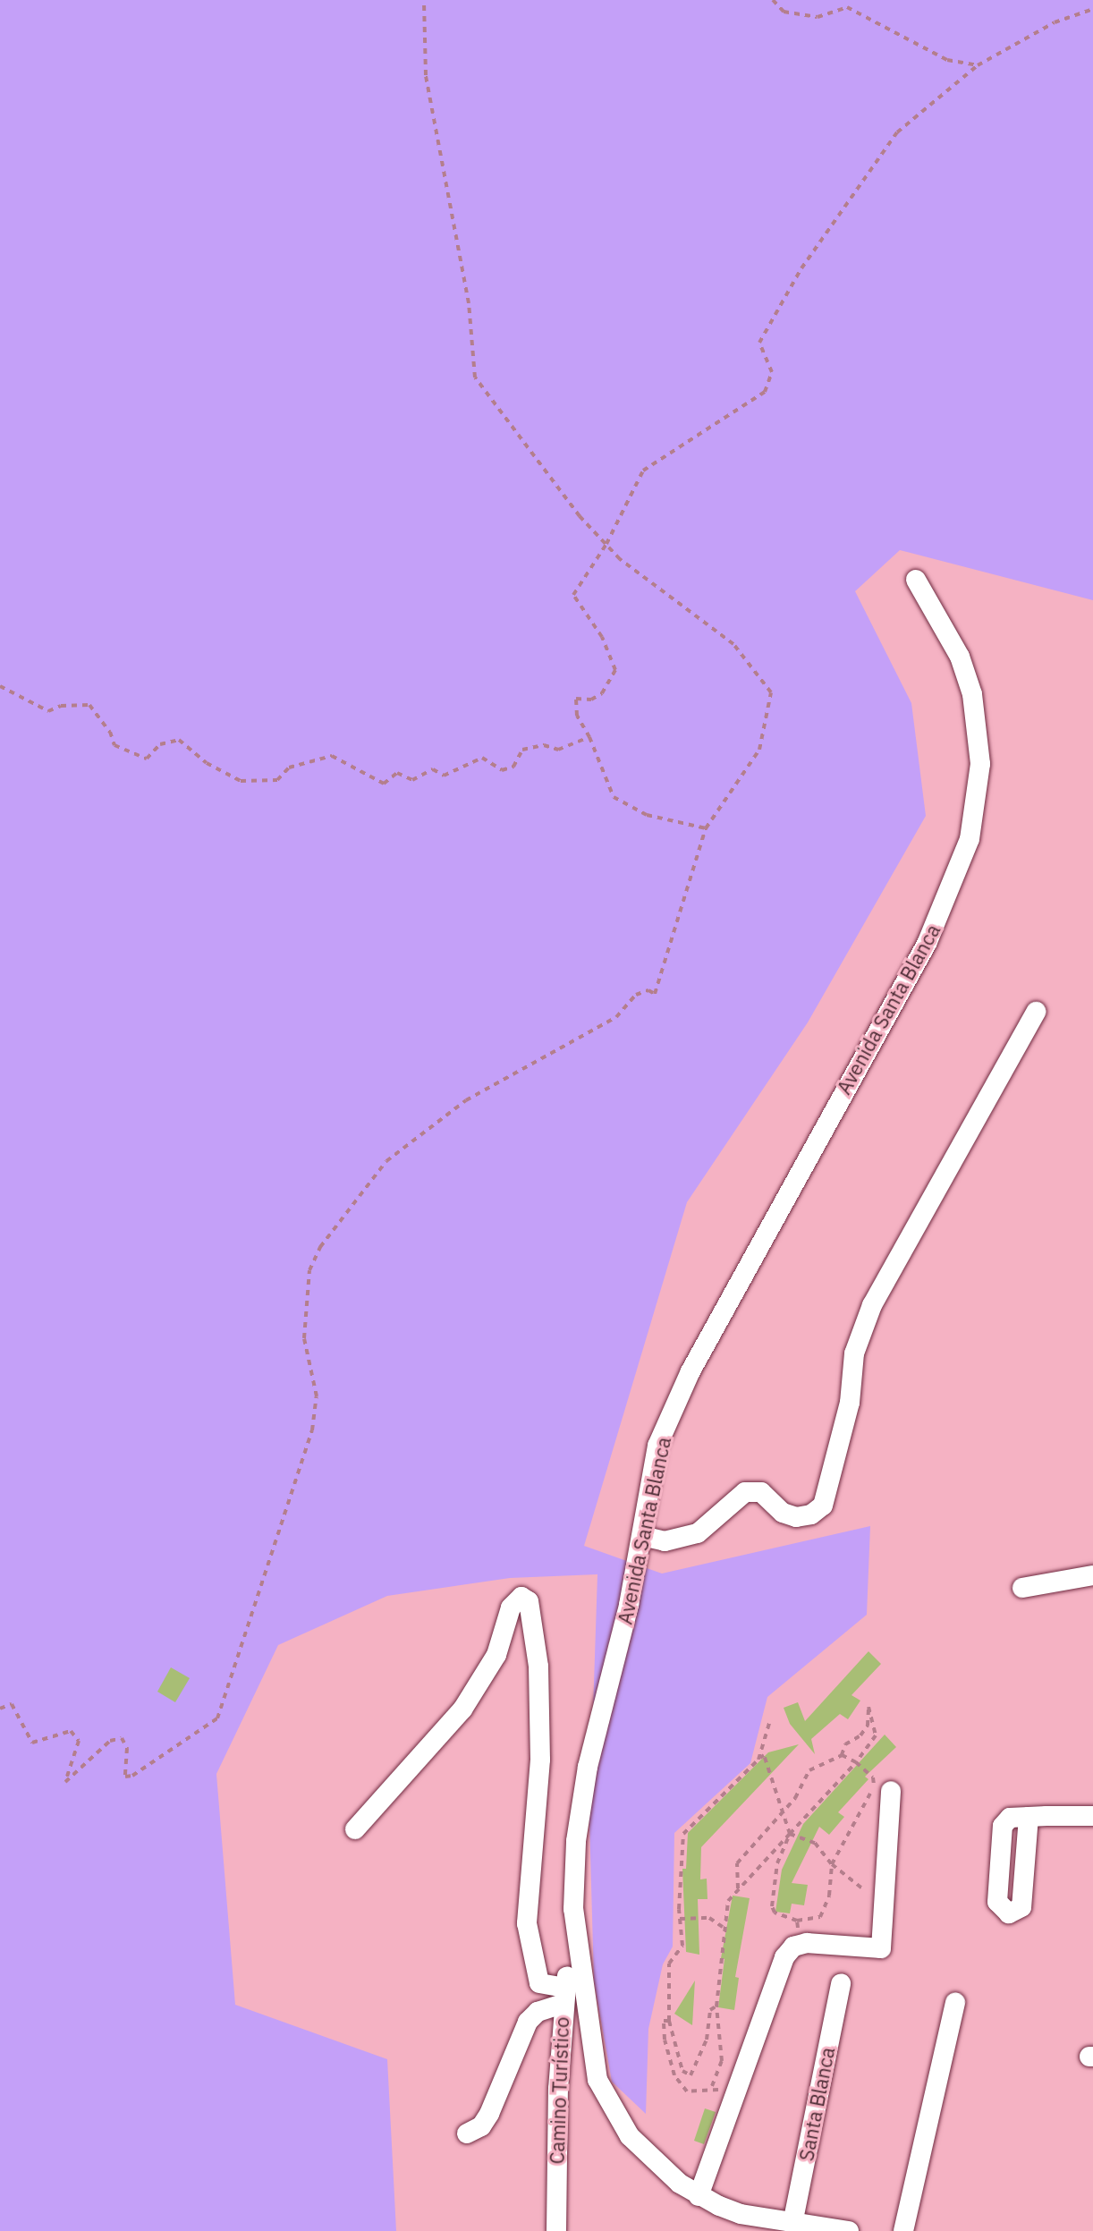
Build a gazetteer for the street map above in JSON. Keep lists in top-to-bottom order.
{
  "streets": {
    "street": ["Avenida Santa Blanca", "Camino Turístico", "Santa Blanca"]
  },
  "crossings": [
    ["Avenida Santa Blanca", "Camino Turístico"],
    ["Avenida Santa Blanca", "Santa Blanca"]
  ]
}
